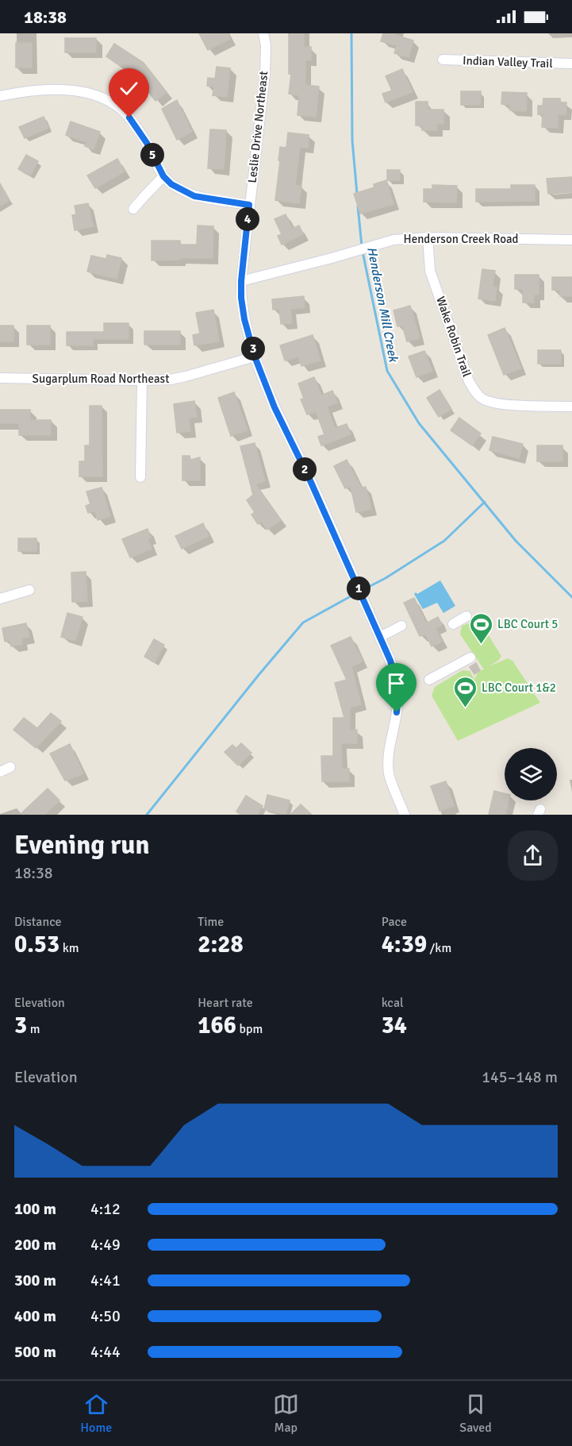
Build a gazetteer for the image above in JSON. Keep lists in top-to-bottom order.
{
  "streets": {
    "street": [
      "Indian Valley Trail",
      "Leslie Drive Northeast",
      "Henderson Creek Road",
      "Wake Robin Trail",
      "Sugarplum Road Northeast"
    ]
  },
  "crossings": [
    ["Leslie Drive Northeast", "Henderson Creek Road"],
    ["Leslie Drive Northeast", "Sugarplum Road Northeast"],
    ["Henderson Creek Road", "Wake Robin Trail"]
  ],
  "water": ["Henderson Mill Creek"],
  "places": {
    "sports": ["LBC Court 5", "LBC Court 1&2"]
  },
  "page": {
    "status": "18:38",
    "pins": [
      "5",
      "4",
      "3",
      "2",
      "1"
    ],
    "heading": ["Evening run", "18:38"],
    "stats": [
      ["Distance", "0.53 km"],
      ["Time", "2:28"],
      ["Pace", "4:39 /km"],
      ["Elevation", "3 m"],
      ["Heart rate", "166 bpm"],
      ["kcal", "34"]
    ],
    "chart": ["Elevation", "145–148 m"],
    "list": [
      {
        "name": "100 m",
        "note": "4:12"
      },
      {
        "name": "200 m",
        "note": "4:49"
      },
      {
        "name": "300 m",
        "note": "4:41"
      },
      {
        "name": "400 m",
        "note": "4:50"
      },
      {
        "name": "500 m",
        "note": "4:44"
      }
    ],
    "tabs": ["Home", "Map", "Saved"]
  }
}
